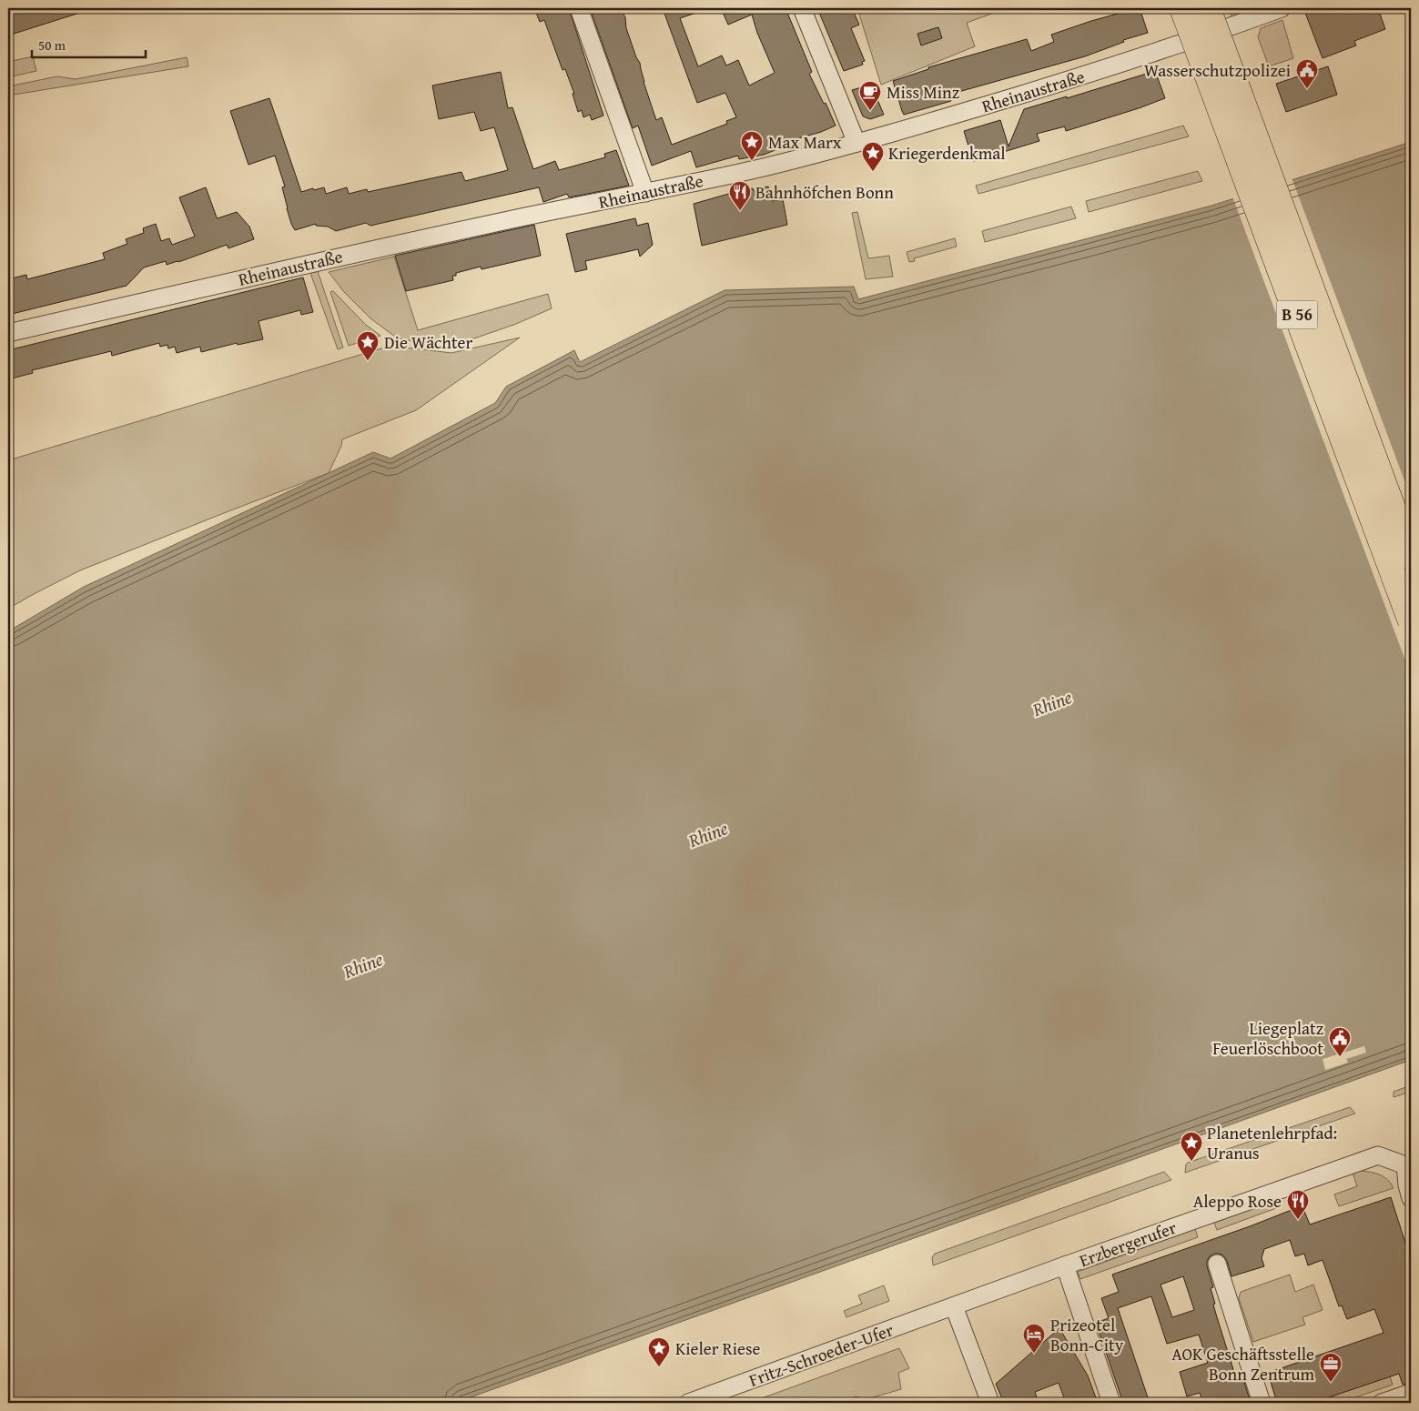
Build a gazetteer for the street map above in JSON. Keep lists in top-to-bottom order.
{
  "streets": {
    "main road": ["B 56"],
    "street": ["Rheinaustraße", "Erzbergerufer", "Fritz-Schroeder-Ufer"]
  },
  "crossings": [
    ["Erzbergerufer", "Fritz-Schroeder-Ufer"]
  ],
  "water": ["Rhine"],
  "places": {
    "public building": ["Wasserschutzpolizei", "Liegeplatz Feuerlöschboot"],
    "cafe": ["Miss Minz"],
    "place": [
      "Max Marx",
      "Kriegerdenkmal",
      "Die Wächter",
      "Planetenlehrpfad: Uranus",
      "Kieler Riese"
    ],
    "restaurant": ["Bahnhöfchen Bonn", "Aleppo Rose"],
    "hotel": ["Prizeotel Bonn-City"],
    "office": ["AOK Geschäftsstelle Bonn Zentrum"]
  },
  "scale_bar": "50 m"
}
